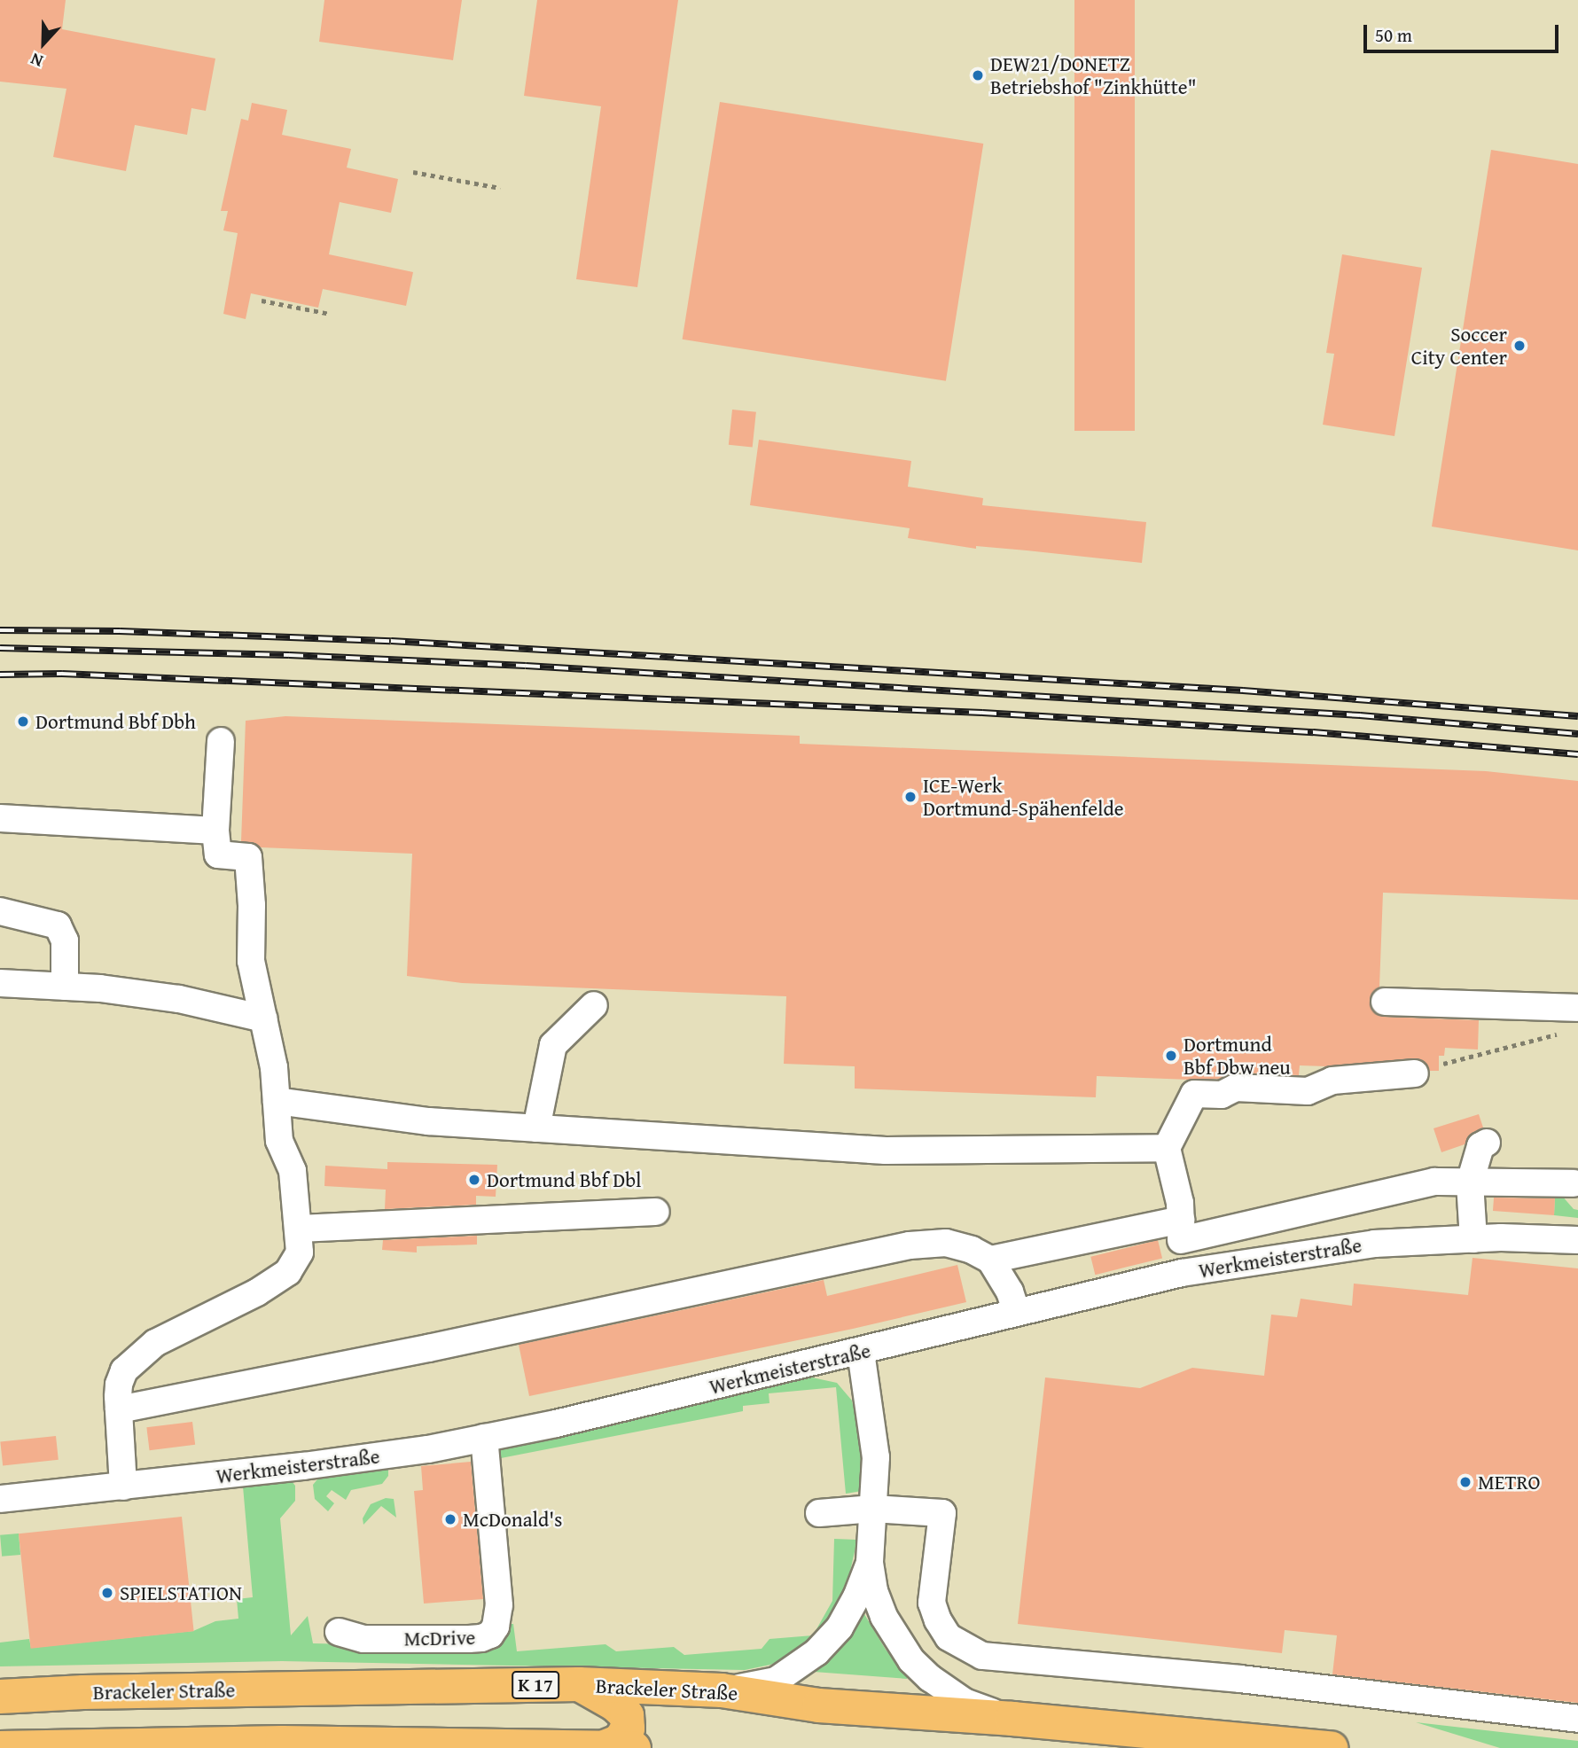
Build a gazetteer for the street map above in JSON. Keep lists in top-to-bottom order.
{
  "streets": {
    "highway": ["K 17", "Brackeler Straße"],
    "street": ["Werkmeisterstraße", "McDrive"]
  },
  "crossings": [
    ["Werkmeisterstraße", "McDrive"]
  ],
  "places": [
    "DEW21/DONETZ Betriebshof \"Zinkhütte\"",
    "Soccer City Center",
    "Dortmund Bbf Dbh",
    "ICE-Werk Dortmund-Spähenfelde",
    "Dortmund Bbf Dbw neu",
    "Dortmund Bbf Dbl",
    "METRO",
    "McDonald's",
    "SPIELSTATION"
  ],
  "scale_bar": "50 m",
  "north": "bottom"
}
